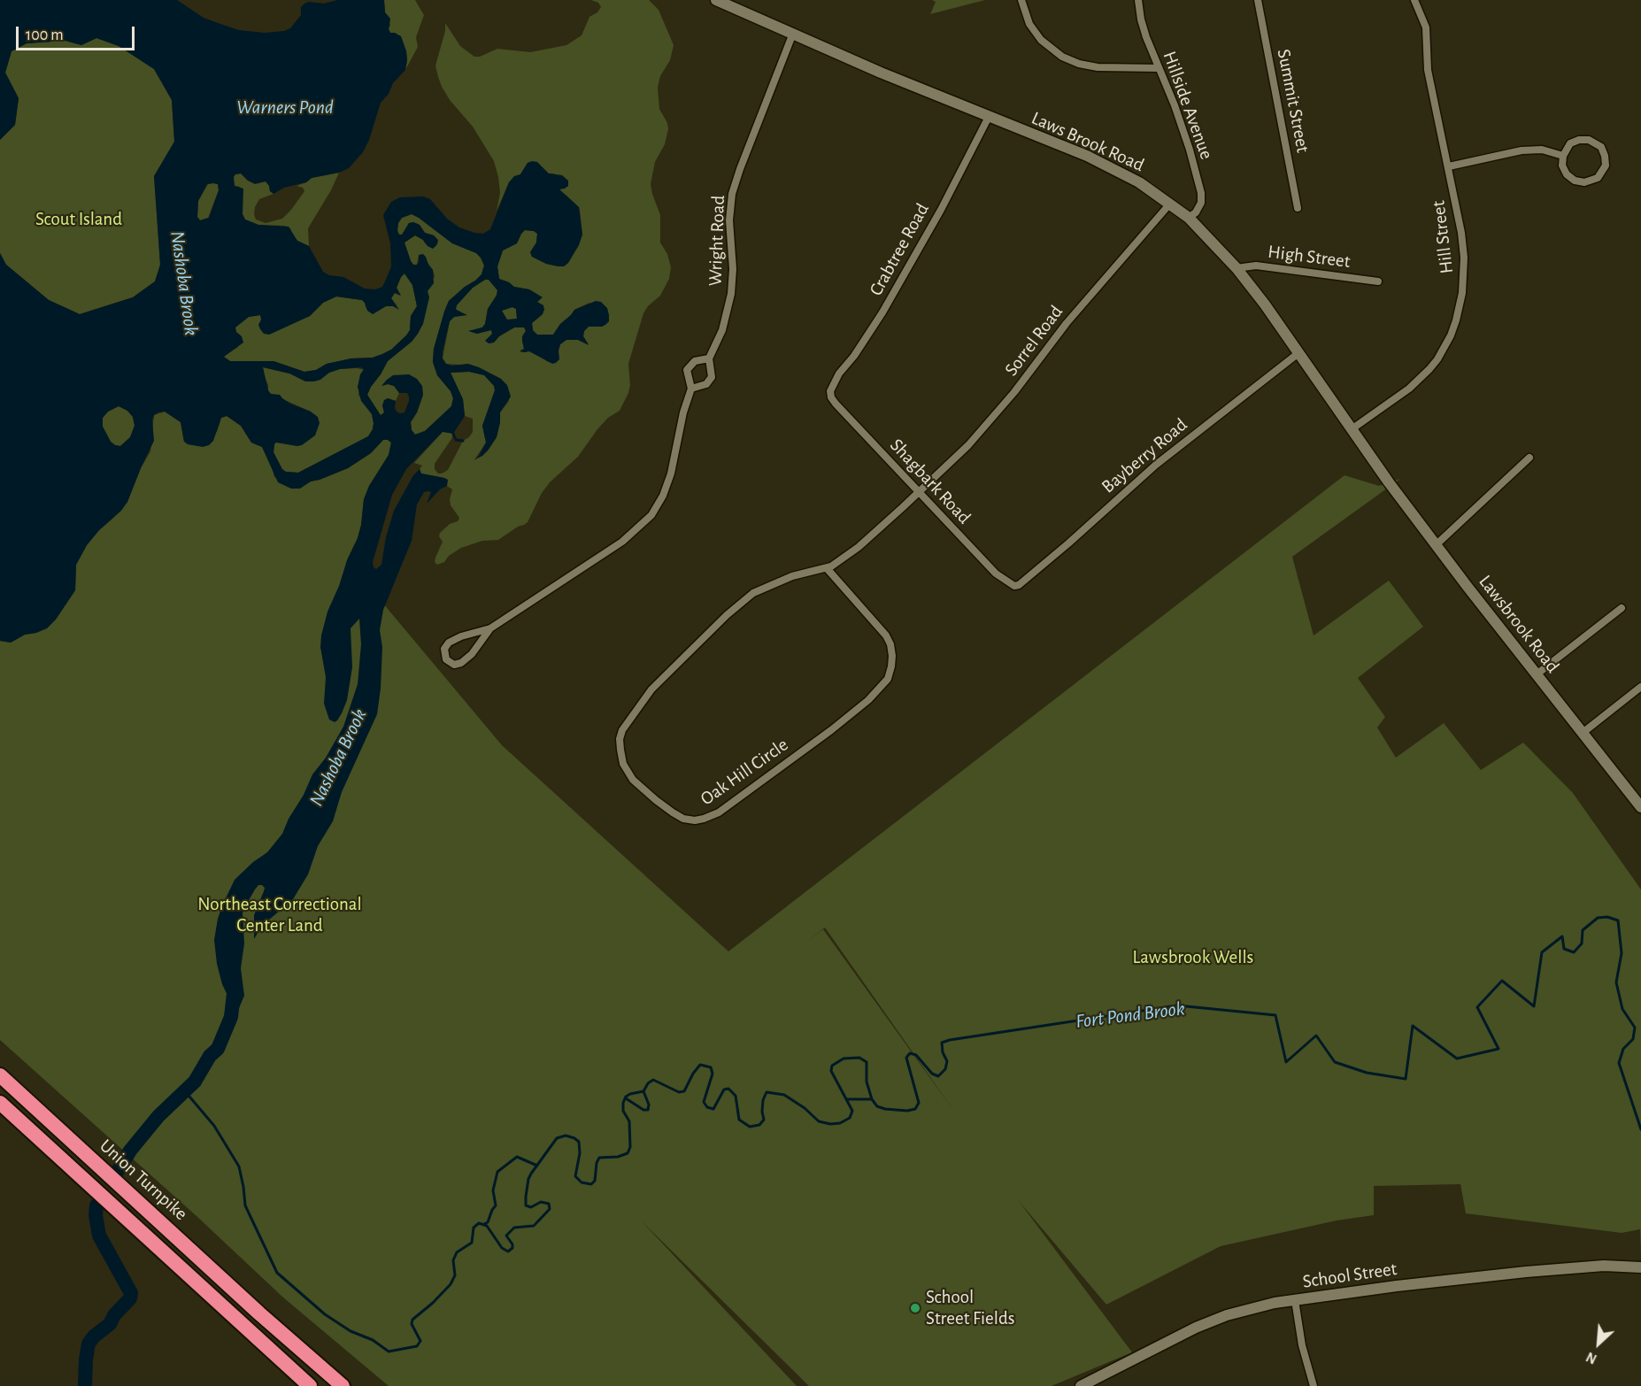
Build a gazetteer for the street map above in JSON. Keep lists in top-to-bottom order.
{
  "streets": {
    "highway": ["Union Turnpike"],
    "street": [
      "Summit Street",
      "Hillside Avenue",
      "Laws Brook Road",
      "Hill Street",
      "Wright Road",
      "Crabtree Road",
      "High Street",
      "Sorrel Road",
      "Bayberry Road",
      "Shagbark Road",
      "Lawsbrook Road",
      "Oak Hill Circle",
      "School Street"
    ]
  },
  "crossings": [
    ["Hillside Avenue", "Laws Brook Road"],
    ["Laws Brook Road", "Hill Street"],
    ["Laws Brook Road", "Wright Road"],
    ["Laws Brook Road", "Crabtree Road"],
    ["Laws Brook Road", "High Street"],
    ["Laws Brook Road", "Sorrel Road"],
    ["Laws Brook Road", "Bayberry Road"],
    ["Laws Brook Road", "Lawsbrook Road"],
    ["Crabtree Road", "Shagbark Road"],
    ["Sorrel Road", "Shagbark Road"],
    ["Sorrel Road", "Oak Hill Circle"],
    ["Bayberry Road", "Shagbark Road"],
    ["Shagbark Road", "Oak Hill Circle"]
  ],
  "water": ["Warners Pond", "Nashoba Brook", "Fort Pond Brook"],
  "parks": ["Scout Island", "Northeast Correctional Center Land", "Lawsbrook Wells"],
  "places": ["School Street Fields"],
  "scale_bar": "100 m",
  "north": "bottom left"
}
